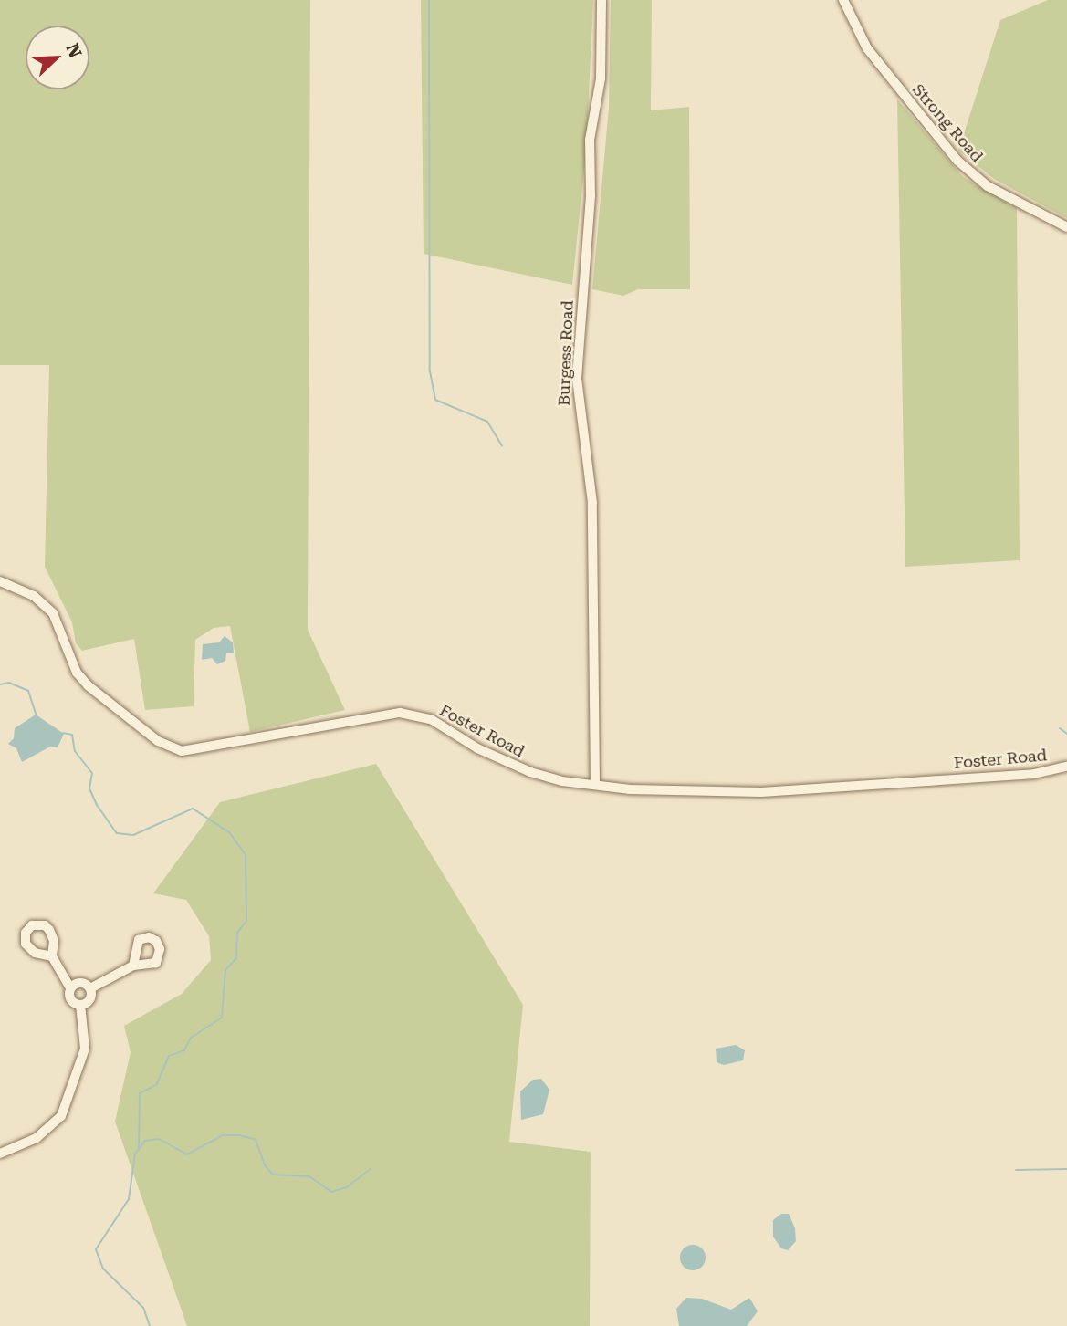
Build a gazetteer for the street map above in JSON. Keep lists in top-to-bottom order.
{
  "streets": {
    "street": ["Strong Road", "Burgess Road", "Foster Road"]
  },
  "crossings": [
    ["Burgess Road", "Foster Road"]
  ],
  "north": "top right"
}
